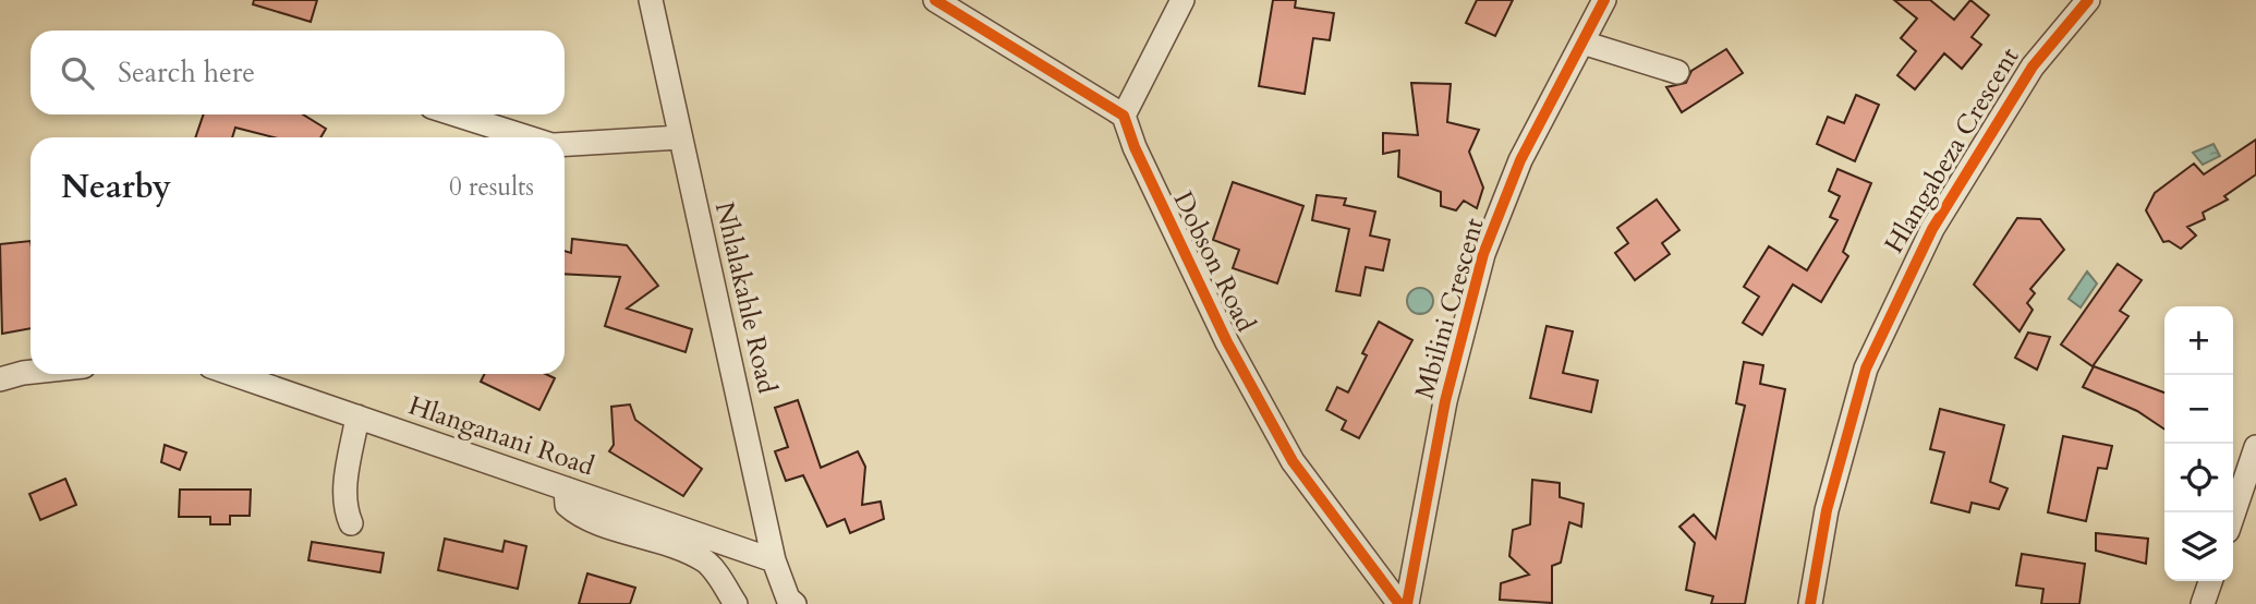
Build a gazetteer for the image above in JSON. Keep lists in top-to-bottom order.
{
  "streets": {
    "street": [
      "Hlangabeza Crescent",
      "Dobson Road",
      "Nhlalakahle Road",
      "Mbilini Crescent",
      "Hlanganani Road"
    ]
  },
  "crossings": [
    ["Nhlalakahle Road", "Hlanganani Road"]
  ],
  "page": {
    "search": "Search here",
    "heading": ["Nearby", "0 results"],
    "map_buttons": ["+", "−"]
  }
}
